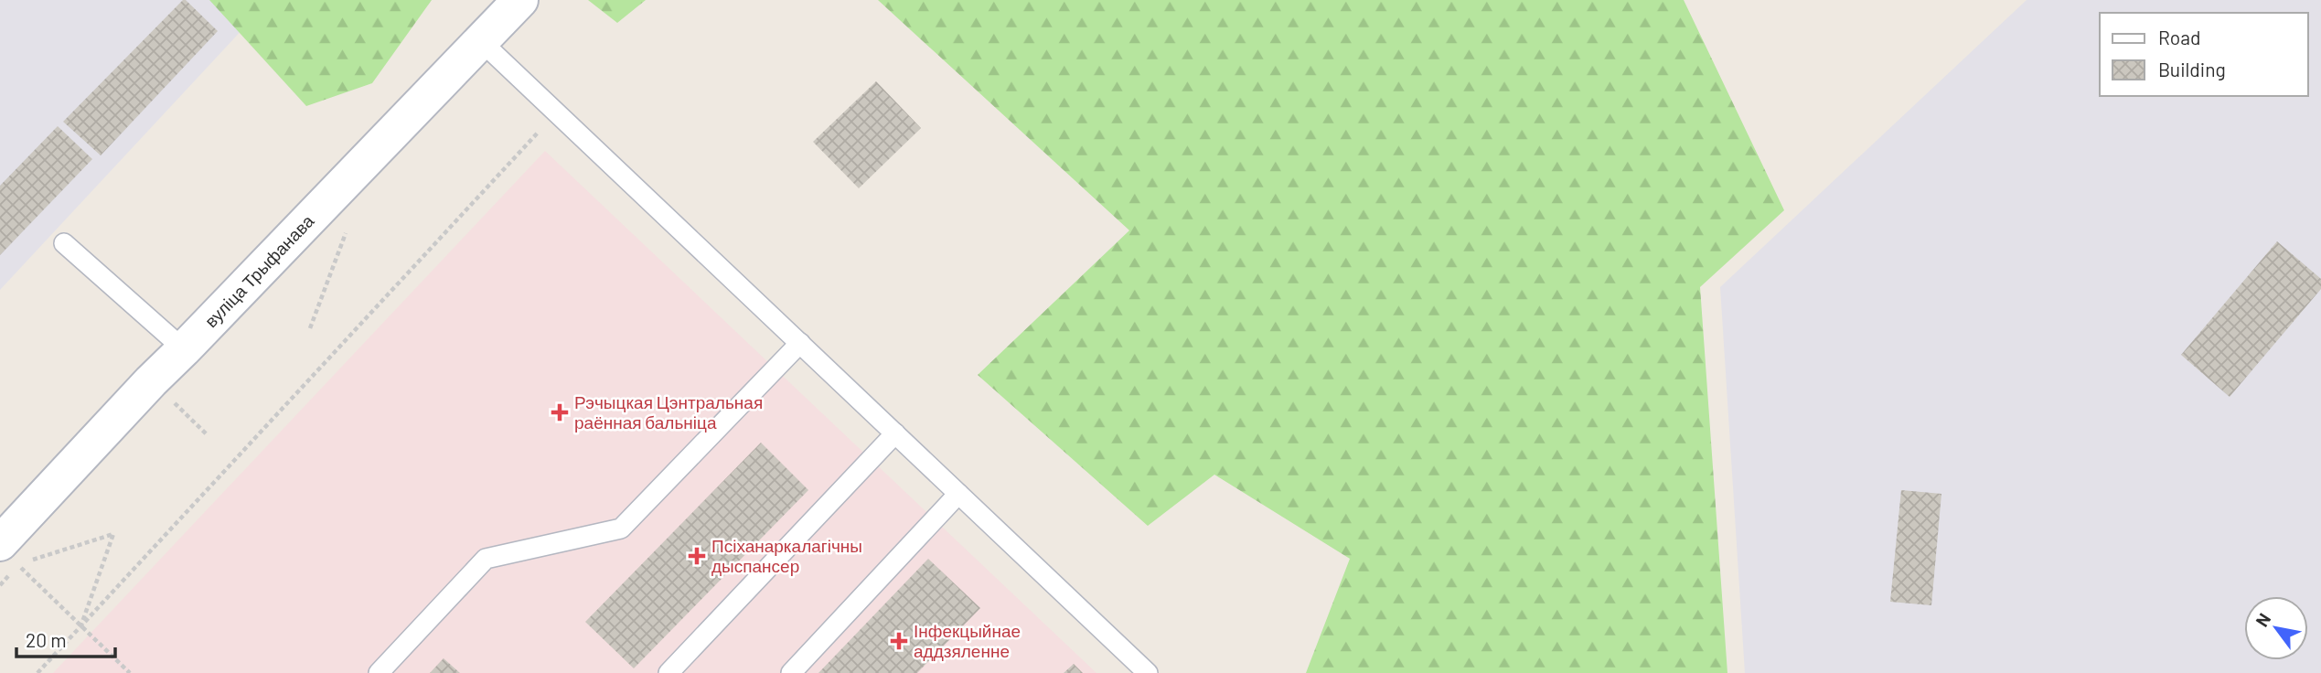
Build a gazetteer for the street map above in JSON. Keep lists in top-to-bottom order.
{
  "streets": {
    "street": ["вуліца Трыфанава"]
  },
  "places": {
    "health": ["Рэчыцкая Цэнтральная раённая бальніца", "Псіханаркалагічны дыспансер", "Інфекцыйнае аддзяленне"]
  },
  "legend": ["Road", "Building"],
  "scale_bar": "20 m",
  "north": "top left"
}
